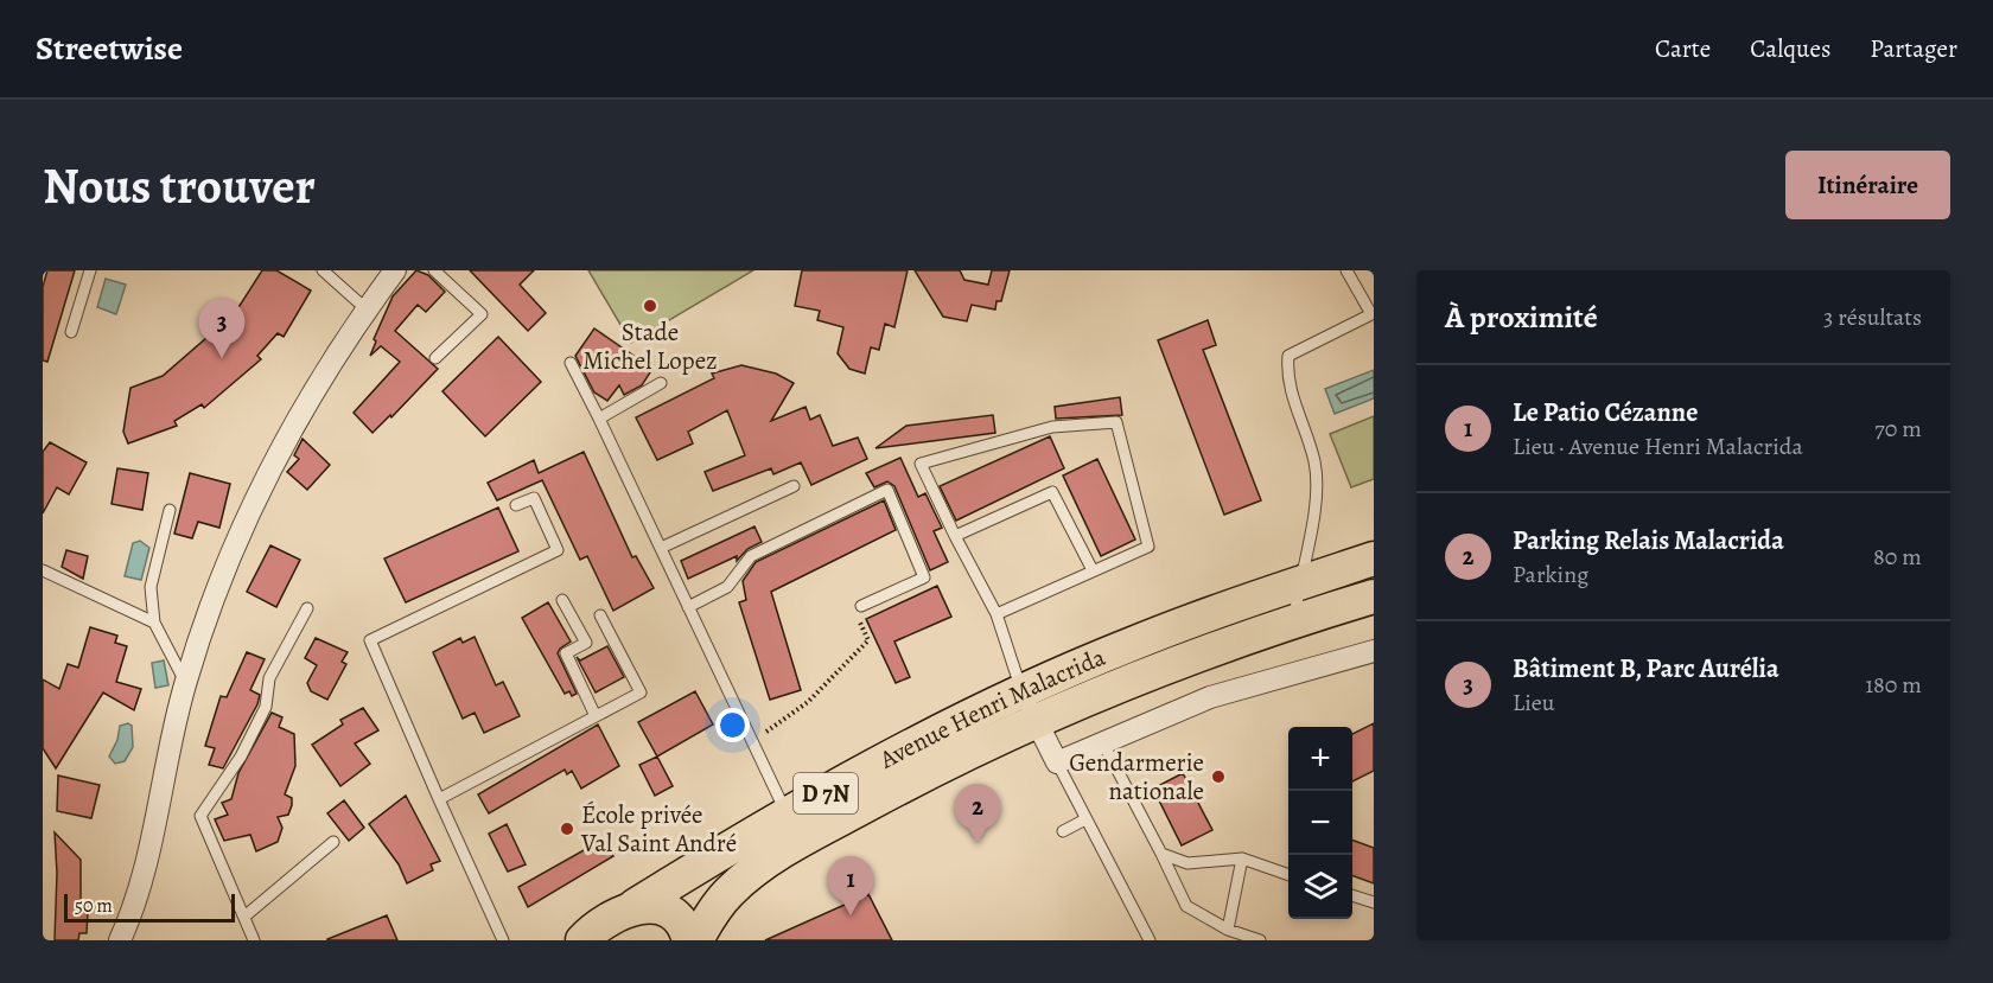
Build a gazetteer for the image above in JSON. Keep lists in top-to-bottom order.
{
  "streets": {
    "main road": ["Avenue Henri Malacrida", "D 7N"]
  },
  "places": ["Stade Michel Lopez", "Gendarmerie nationale", "École privée Val Saint André"],
  "scale_bar": "50 m",
  "page": {
    "header": "Streetwise",
    "nav": ["Carte", "Calques", "Partager"],
    "buttons": "Itinéraire",
    "title": "Nous trouver",
    "heading": ["À proximité", "3 résultats"],
    "pins": ["3", "2", "1"],
    "list": [
      {
        "mark": "1",
        "name": "Le Patio Cézanne",
        "note": "Lieu · Avenue Henri Malacrida",
        "value": "70 m"
      },
      {
        "mark": "2",
        "name": "Parking Relais Malacrida",
        "note": "Parking",
        "value": "80 m"
      },
      {
        "mark": "3",
        "name": "Bâtiment B, Parc Aurélia",
        "note": "Lieu",
        "value": "180 m"
      }
    ],
    "map_buttons": ["+", "−"],
    "scale": "50 m"
  }
}
